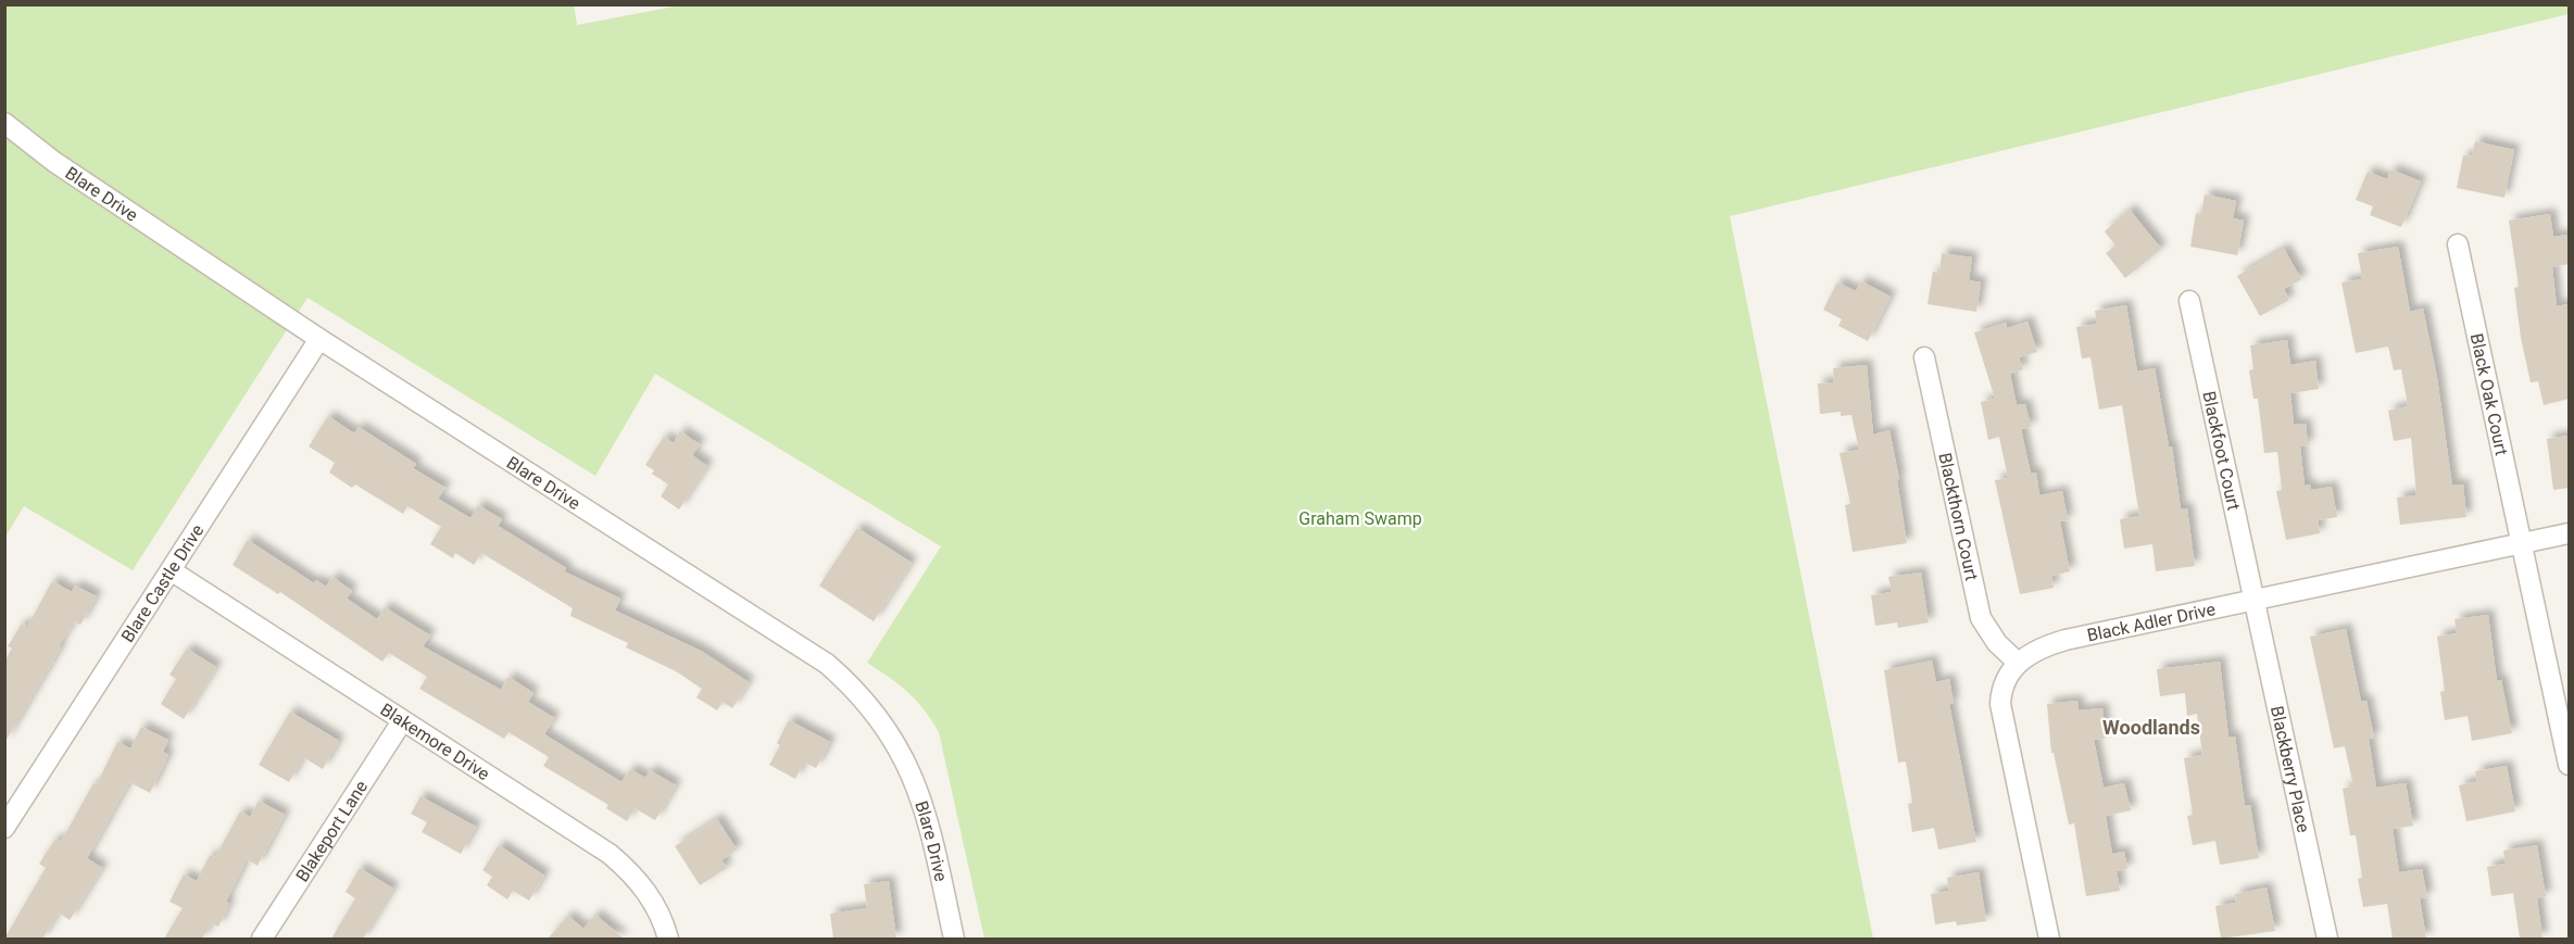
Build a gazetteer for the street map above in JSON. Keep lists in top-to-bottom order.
{
  "streets": {
    "street": [
      "Blare Drive",
      "Black Oak Court",
      "Blackfoot Court",
      "Blackthorn Court",
      "Blare Castle Drive",
      "Black Adler Drive",
      "Blakemore Drive",
      "Blackberry Place",
      "Blakeport Lane"
    ]
  },
  "crossings": [
    ["Blare Drive", "Blare Castle Drive"],
    ["Black Oak Court", "Black Adler Drive"],
    ["Blackfoot Court", "Black Adler Drive"],
    ["Blackfoot Court", "Blackberry Place"],
    ["Blackthorn Court", "Black Adler Drive"],
    ["Blare Castle Drive", "Blakemore Drive"],
    ["Black Adler Drive", "Blackberry Place"],
    ["Blakemore Drive", "Blakeport Lane"]
  ],
  "districts": ["Woodlands"],
  "parks": ["Graham Swamp"]
}
